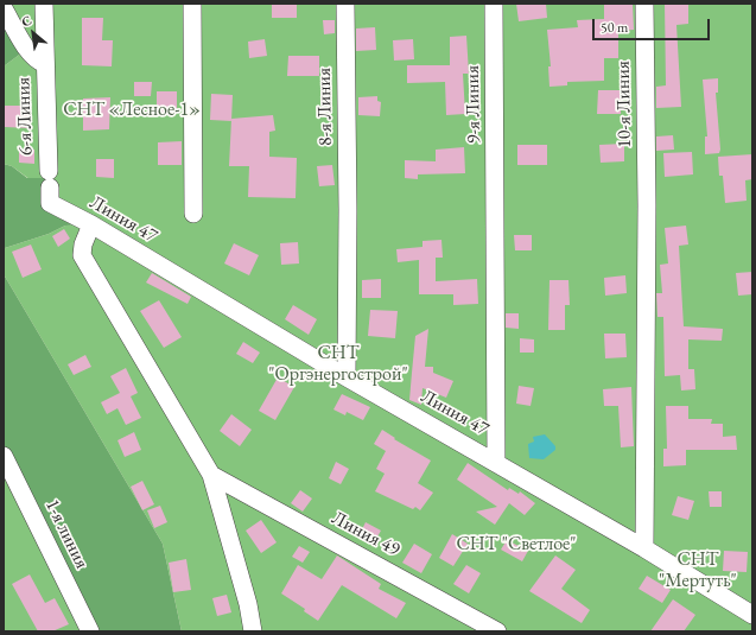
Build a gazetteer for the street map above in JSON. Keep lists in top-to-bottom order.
{
  "streets": {
    "street": [
      "9-я Линия",
      "10-я Линия",
      "8-я Линия",
      "6-я Линия",
      "Линия 47",
      "1-я линия",
      "Линия 49"
    ]
  },
  "crossings": [
    ["9-я Линия", "Линия 47"],
    ["10-я Линия", "Линия 47"],
    ["8-я Линия", "Линия 47"],
    ["6-я Линия", "Линия 47"]
  ],
  "parks": [
    "СНТ «Лесное-1»",
    "СНТ \"Оргэнергострой\"",
    "СНТ \"Светлое\"",
    "СНТ \"Мертуть\""
  ],
  "scale_bar": "50 m",
  "north": "top left"
}
